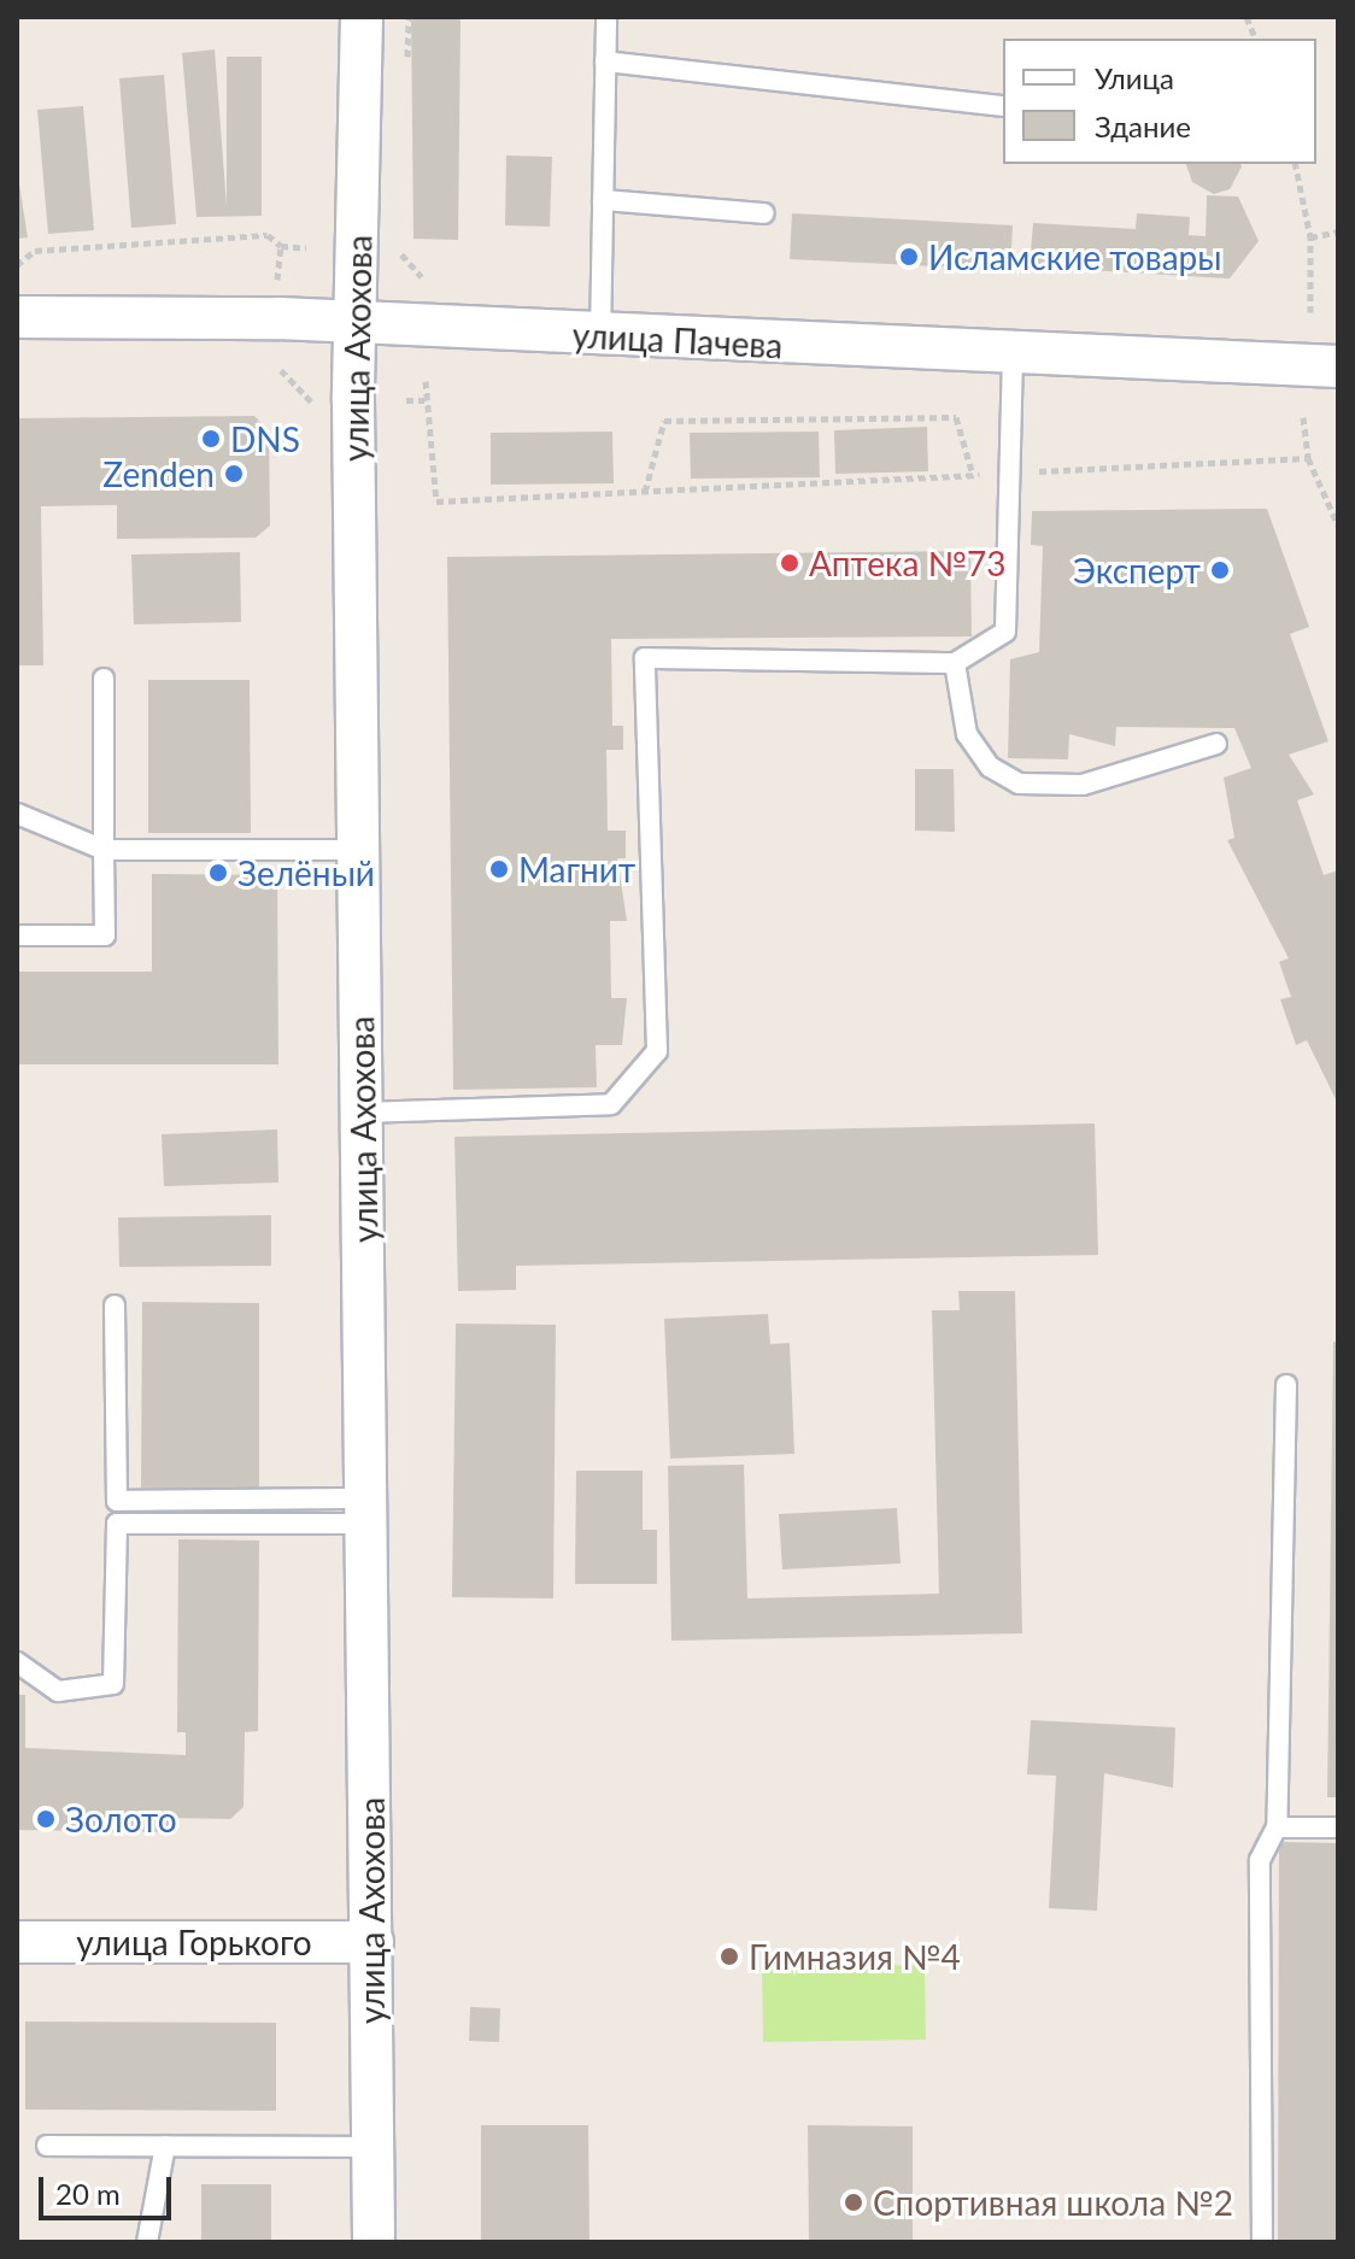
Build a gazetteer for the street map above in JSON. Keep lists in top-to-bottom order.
{
  "streets": {
    "street": ["улица Пачева", "улица Ахохова", "улица Горького"]
  },
  "crossings": [
    ["улица Пачева", "улица Ахохова"],
    ["улица Ахохова", "улица Горького"]
  ],
  "places": [
    "Исламские товары",
    "DNS",
    "Zenden",
    "Аптека №73",
    "Эксперт",
    "Магнит",
    "Зелёный",
    "Золото",
    "Гимназия №4",
    "Спортивная школа №2"
  ],
  "legend": ["Улица", "Здание"],
  "scale_bar": "20 m"
}
